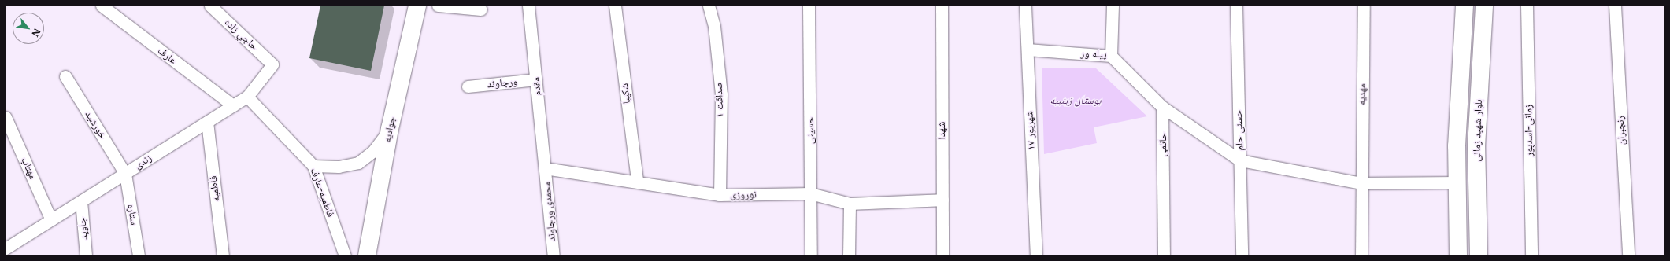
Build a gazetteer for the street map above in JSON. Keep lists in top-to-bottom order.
{
  "streets": {
    "main road": ["جوادیه", "بلوار شهید زمانی"],
    "street": [
      "حاجي زاده",
      "پیله ور",
      "عارف",
      "ورجاوند",
      "مقدم",
      "شکیبا",
      "مهدیه",
      "صداقت ۱",
      "خورشید",
      "حسینی",
      "شهدا",
      "۱۷ شهریور",
      "حسنی حلم",
      "زمانی-اسدپور",
      "رنجبران",
      "حاتمی",
      "زندی",
      "مهتاب",
      "فاطمیه",
      "فاطمیه-عارف",
      "نوروزی",
      "محمدی ورجاوند",
      "ستاره",
      "جاوید"
    ]
  },
  "crossings": [
    ["حاجي زاده", "زندی"],
    ["پیله ور", "۱۷ شهریور"],
    ["عارف", "زندی"],
    ["ورجاوند", "مقدم"],
    ["مقدم", "نوروزی"],
    ["مقدم", "محمدی ورجاوند"],
    ["شکیبا", "نوروزی"],
    ["صداقت ۱", "نوروزی"],
    ["خورشید", "زندی"],
    ["خورشید", "ستاره"],
    ["حسینی", "نوروزی"],
    ["شهدا", "نوروزی"],
    ["زندی", "مهتاب"],
    ["زندی", "فاطمیه"],
    ["زندی", "فاطمیه-عارف"],
    ["زندی", "ستاره"],
    ["زندی", "جاوید"],
    ["نوروزی", "محمدی ورجاوند"]
  ],
  "parks": ["بوستان زینبیه"],
  "north": "bottom right"
}
